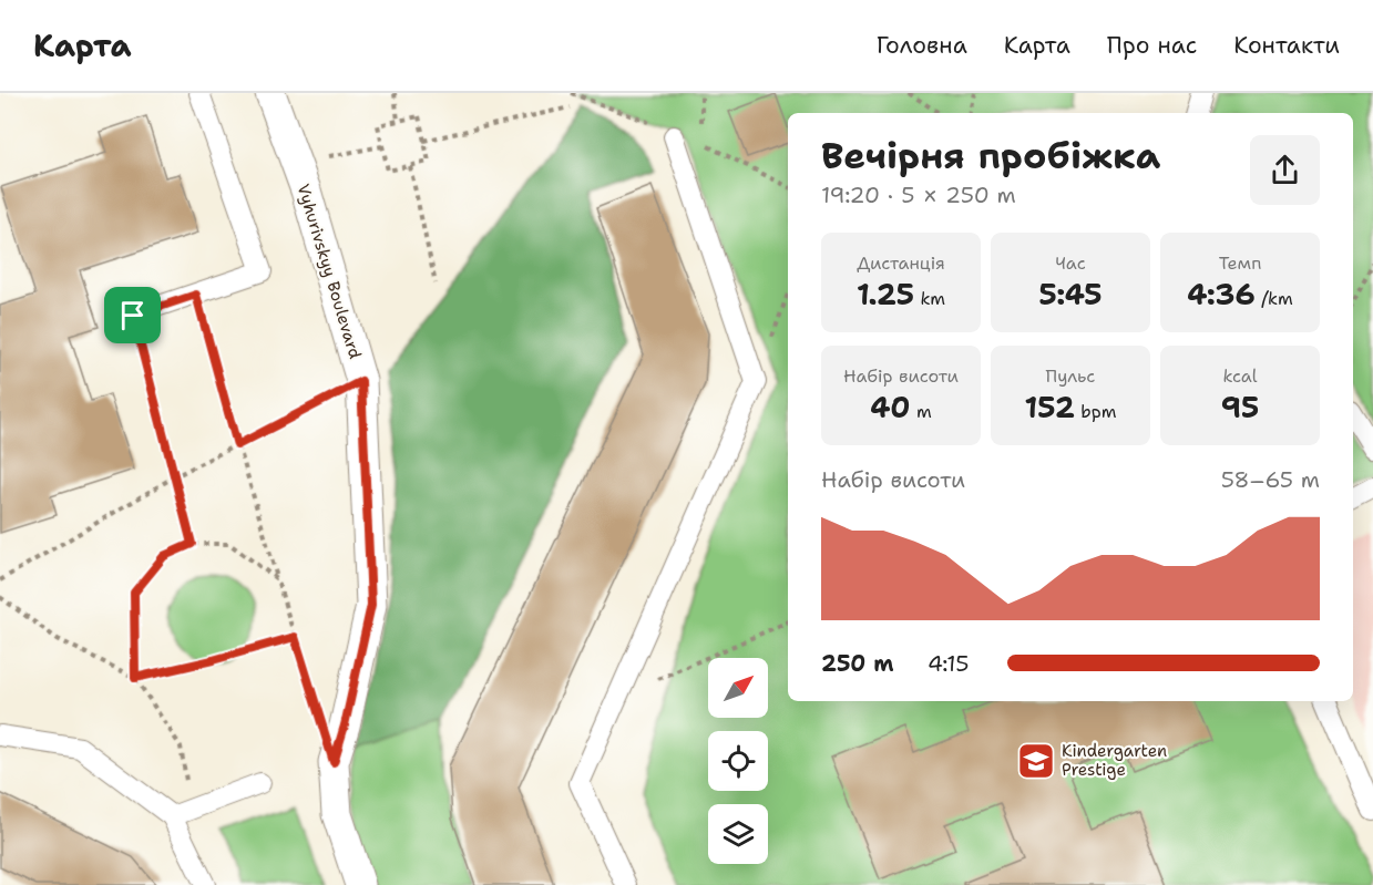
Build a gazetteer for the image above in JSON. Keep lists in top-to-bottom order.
{
  "streets": {
    "street": ["Vyhurivskyy Boulevard"]
  },
  "places": {
    "school or university": ["Kindergarten Prestige"]
  },
  "north": "top right",
  "page": {
    "header": "Карта",
    "nav": [
      "Головна",
      "Карта",
      "Про нас",
      "Контакти"
    ],
    "heading": ["Вечірня пробіжка", "19:20 · 5 × 250 m"],
    "stats": [
      ["Дистанція", "1.25 km"],
      ["Час", "5:45"],
      ["Темп", "4:36 /km"],
      ["Набір висоти", "40 m"],
      ["Пульс", "152 bpm"],
      ["kcal", "95"]
    ],
    "chart": ["Набір висоти", "58–65 m"],
    "list": [
      {
        "name": "250 m",
        "note": "4:15"
      }
    ]
  }
}
